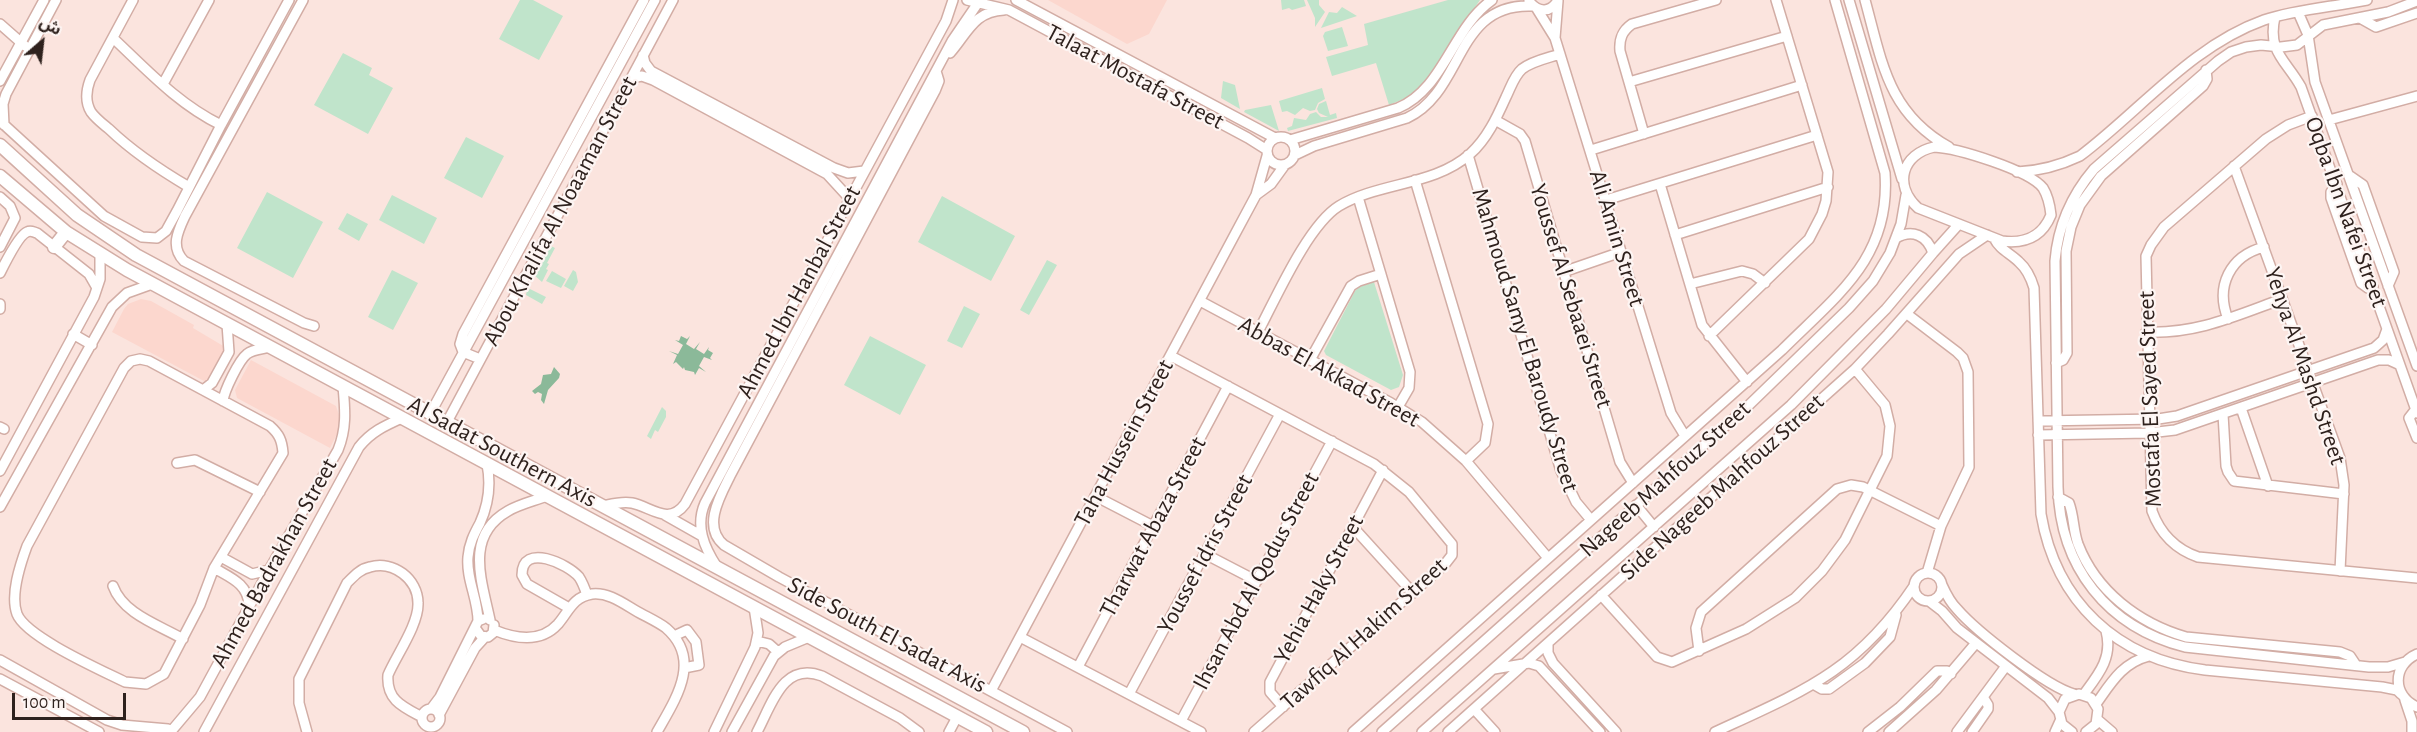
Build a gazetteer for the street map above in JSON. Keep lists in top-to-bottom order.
{
  "streets": {
    "main road": ["Al Sadat Southern Axis"],
    "street": [
      "Talaat Mostafa Street",
      "Abou Khalifa Al Noaaman Street",
      "Oqba Ibn Nafei Street",
      "Ali Amin Street",
      "Ahmed Ibn Hanbal Street",
      "Youssef Al Sebaaei Street",
      "Mahmoud Samy El Baroudy Street",
      "Yehya Al Mashd Street",
      "Abbas El Akkad Street",
      "Mostafa El Sayed Street",
      "Taha Hussein Street",
      "Nageeb Mahfouz Street",
      "Side Nageeb Mahfouz Street",
      "Tharwat Abaza Street",
      "Youssef Idris Street",
      "Ahmed Badrakhan Street",
      "Ihsan Abd Al Qodus Street",
      "Yehia Haky Street",
      "Tawfiq Al Hakim Street",
      "Side South El Sadat Axis"
    ]
  },
  "crossings": [
    ["Talaat Mostafa Street", "Ahmed Ibn Hanbal Street"],
    ["Talaat Mostafa Street", "Taha Hussein Street"],
    ["Abou Khalifa Al Noaaman Street", "Al Sadat Southern Axis"],
    ["Oqba Ibn Nafei Street", "Mostafa El Sayed Street"],
    ["Ahmed Ibn Hanbal Street", "Al Sadat Southern Axis"],
    ["Ahmed Ibn Hanbal Street", "Side South El Sadat Axis"],
    ["Yehya Al Mashd Street", "Mostafa El Sayed Street"],
    ["Abbas El Akkad Street", "Taha Hussein Street"],
    ["Taha Hussein Street", "Tawfiq Al Hakim Street"],
    ["Taha Hussein Street", "Side South El Sadat Axis"],
    ["Al Sadat Southern Axis", "Ahmed Badrakhan Street"],
    ["Tharwat Abaza Street", "Tawfiq Al Hakim Street"],
    ["Youssef Idris Street", "Tawfiq Al Hakim Street"],
    ["Ihsan Abd Al Qodus Street", "Tawfiq Al Hakim Street"],
    ["Yehia Haky Street", "Tawfiq Al Hakim Street"]
  ],
  "scale_bar": "100 m",
  "north": "top right"
}
